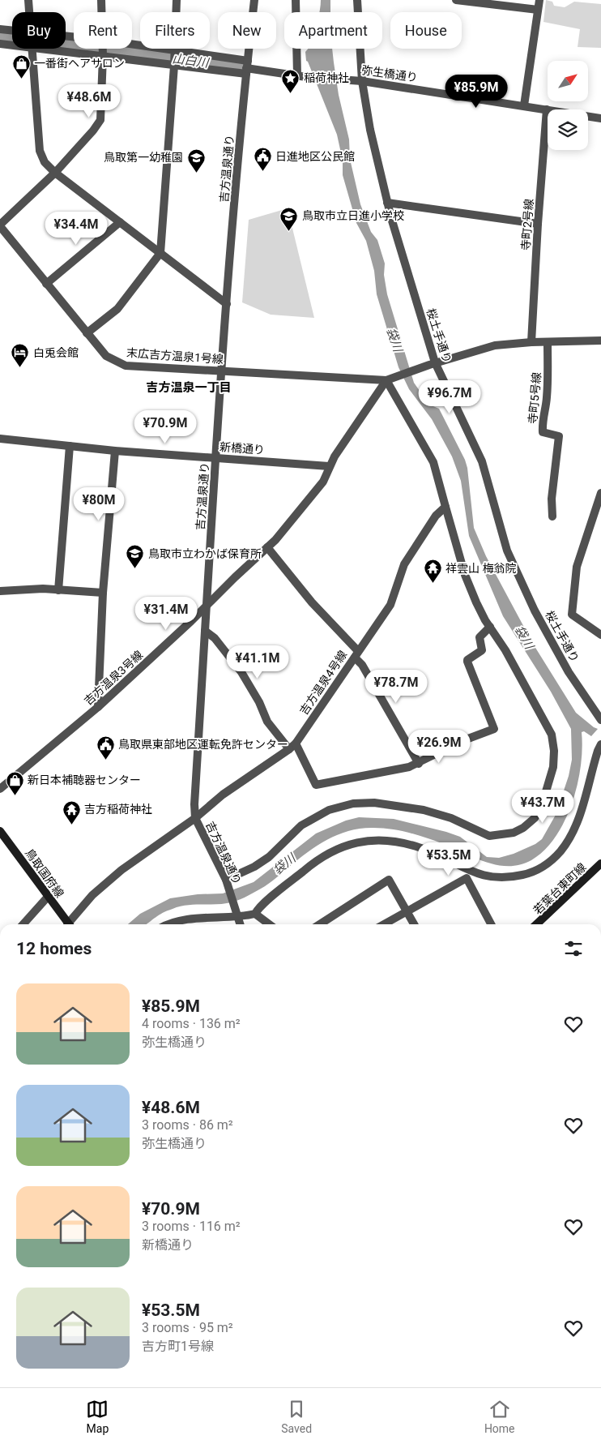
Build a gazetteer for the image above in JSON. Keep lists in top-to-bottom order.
{
  "streets": {
    "main road": ["鳥取国府線", "若葉台東町線"],
    "street": [
      "弥生橋通り",
      "吉方温泉通り",
      "寺町2号線",
      "桜土手通り",
      "末広吉方温泉1号線",
      "寺町5号線",
      "新橋通り",
      "吉方温泉3号線",
      "吉方温泉4号線"
    ]
  },
  "crossings": [
    ["弥生橋通り", "吉方温泉通り"],
    ["弥生橋通り", "寺町2号線"],
    ["弥生橋通り", "桜土手通り"],
    ["吉方温泉通り", "末広吉方温泉1号線"],
    ["吉方温泉通り", "新橋通り"],
    ["吉方温泉通り", "吉方温泉3号線"],
    ["吉方温泉通り", "吉方温泉4号線"],
    ["新橋通り", "吉方温泉3号線"]
  ],
  "districts": ["吉方温泉一丁目"],
  "water": ["山白川", "袋川"],
  "places": {
    "shop": ["一番街ヘアサロン", "新日本補聴器センター"],
    "place": ["稲荷神社"],
    "public building": ["日進地区公民館", "鳥取県東部地区運転免許センター"],
    "school or university": ["鳥取第一幼稚園", "鳥取市立日進小学校", "鳥取市立わかば保育所"],
    "hotel": ["白兎会館"],
    "temple": ["祥雲山 梅翁院", "吉方稲荷神社"]
  },
  "north": "top right",
  "page": {
    "chip": [
      "Buy",
      "Rent",
      "Filters",
      "New",
      "Apartment",
      "House"
    ],
    "price": [
      "¥85.9M",
      "¥48.6M",
      "¥34.4M",
      "¥96.7M",
      "¥70.9M",
      "¥80M",
      "¥31.4M",
      "¥41.1M",
      "¥78.7M",
      "¥26.9M",
      "¥43.7M",
      "¥53.5M"
    ],
    "heading": "12 homes",
    "list": [
      {
        "name": "¥85.9M",
        "note": "4 rooms · 136 m² · 弥生橋通り"
      },
      {
        "name": "¥48.6M",
        "note": "3 rooms · 86 m² · 弥生橋通り"
      },
      {
        "name": "¥70.9M",
        "note": "3 rooms · 116 m² · 新橋通り"
      },
      {
        "name": "¥53.5M",
        "note": "3 rooms · 95 m² · 吉方町1号線"
      }
    ],
    "tabs": ["Map", "Saved", "Home"]
  }
}
